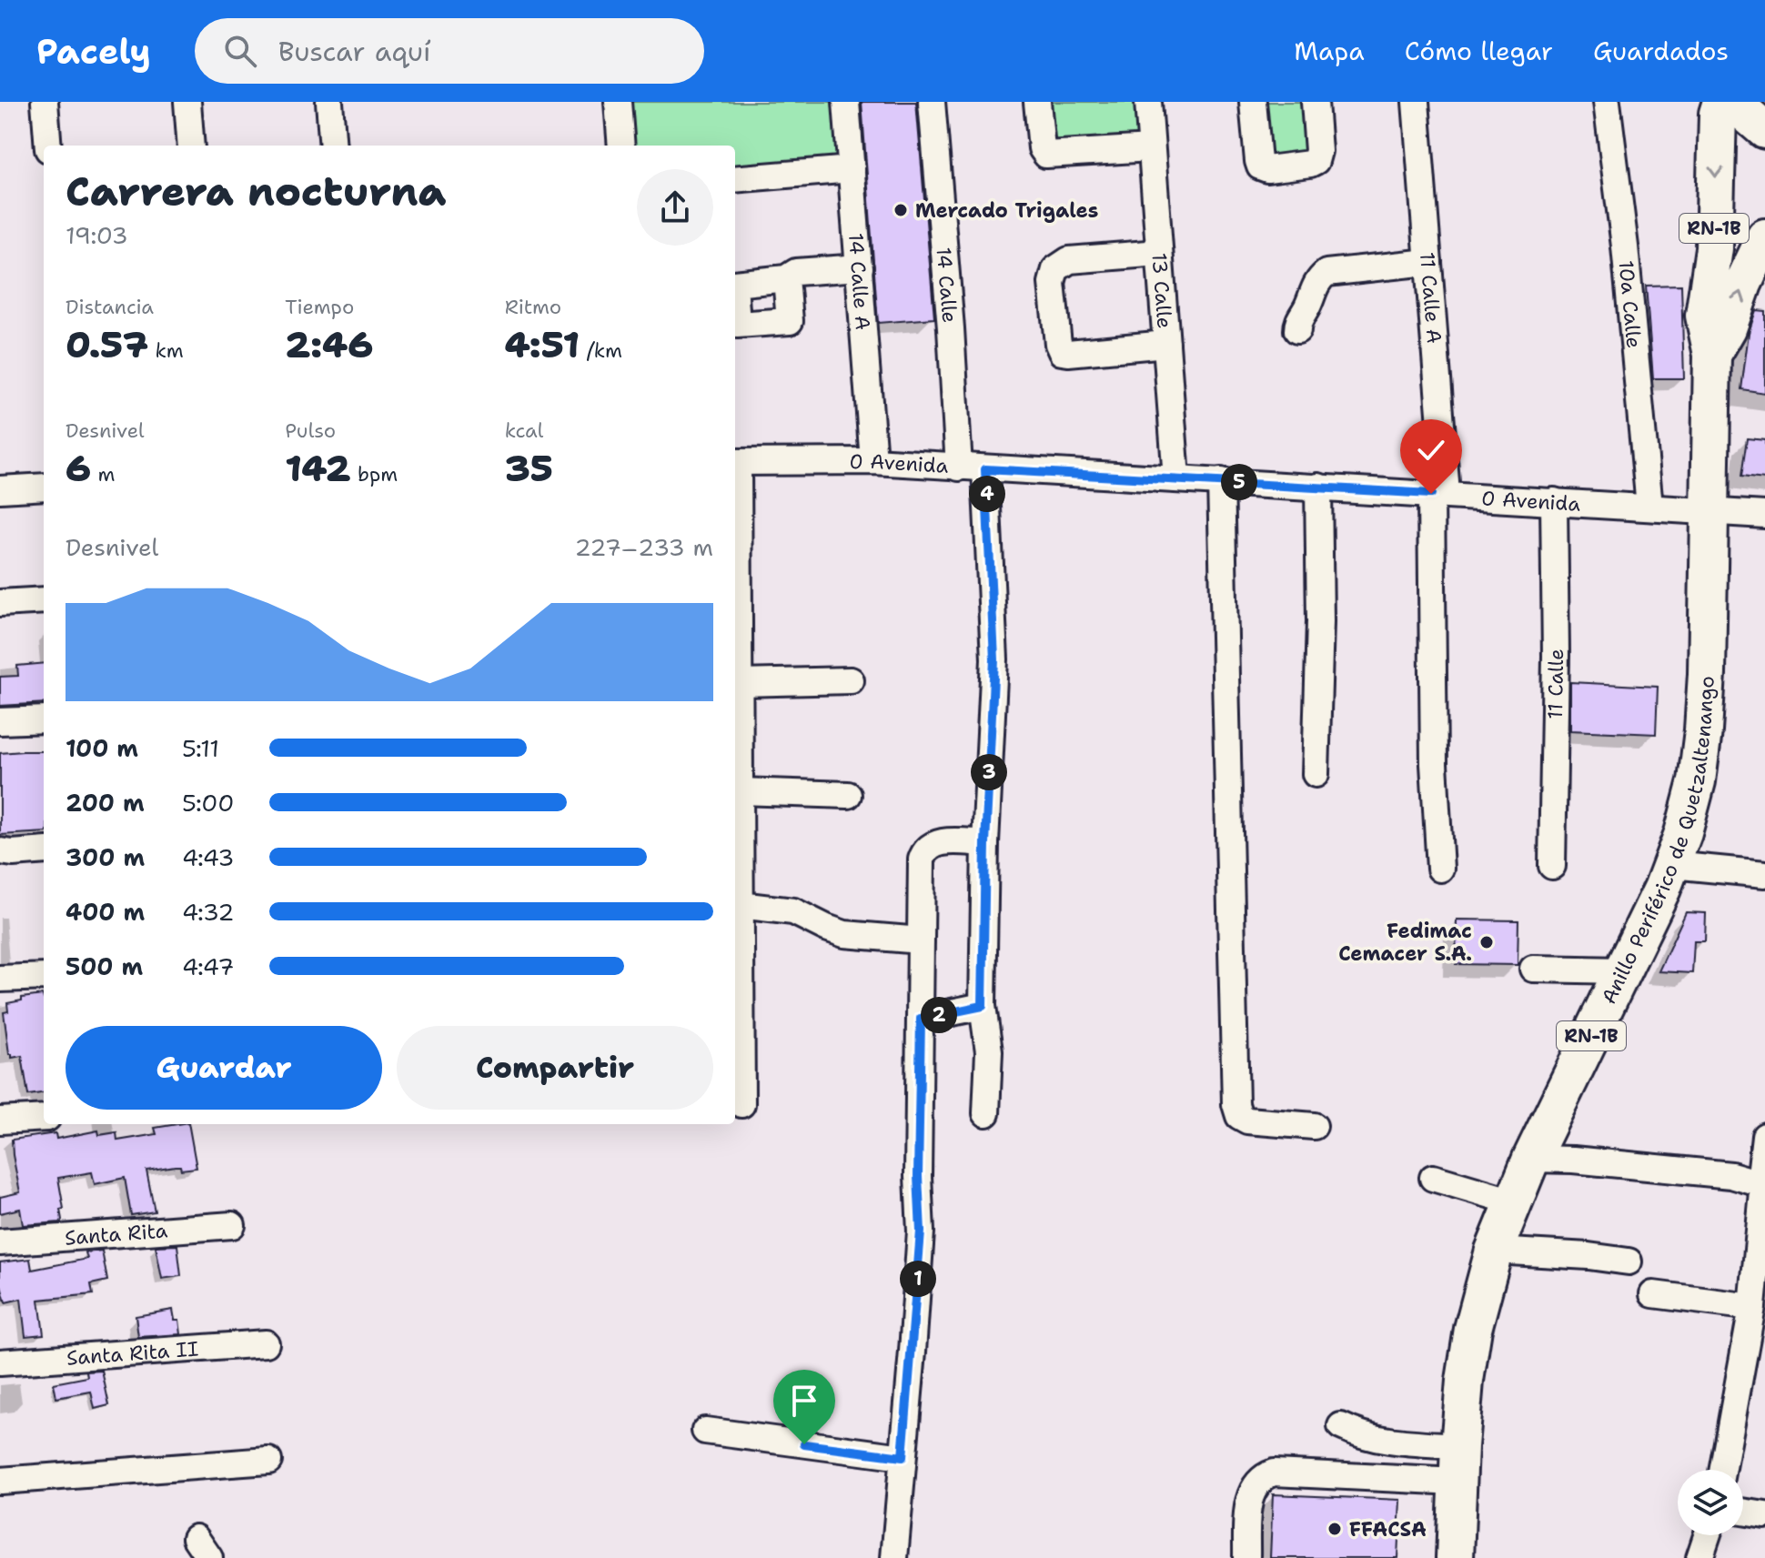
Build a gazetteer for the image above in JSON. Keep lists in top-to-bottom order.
{
  "streets": {
    "highway": ["RN-1B", "Anillo Periférico de Quetzaltenango"],
    "street": [
      "14 Calle A",
      "14 Calle",
      "13 Calle",
      "11 Calle A",
      "10a Calle",
      "0 Avenida",
      "11 Calle",
      "Santa Rita",
      "Santa Rita II"
    ]
  },
  "crossings": [
    ["14 Calle A", "0 Avenida"],
    ["14 Calle", "0 Avenida"],
    ["13 Calle", "0 Avenida"],
    ["11 Calle A", "0 Avenida"],
    ["10a Calle", "0 Avenida"],
    ["0 Avenida", "11 Calle"],
    ["0 Avenida", "Anillo Periférico de Quetzaltenango"]
  ],
  "places": ["Mercado Trigales", "Fedimac Cemacer S.A.", "FFACSA"],
  "page": {
    "header": "Pacely",
    "search": "Buscar aquí",
    "nav": ["Mapa", "Cómo llegar", "Guardados"],
    "heading": ["Carrera nocturna", "19:03"],
    "stats": [
      ["Distancia", "0.57 km"],
      ["Tiempo", "2:46"],
      ["Ritmo", "4:51 /km"],
      ["Desnivel", "6 m"],
      ["Pulso", "142 bpm"],
      ["kcal", "35"]
    ],
    "pins": [
      "5",
      "4",
      "3",
      "2",
      "1"
    ],
    "chart": ["Desnivel", "227–233 m"],
    "list": [
      {
        "name": "100 m",
        "note": "5:11"
      },
      {
        "name": "200 m",
        "note": "5:00"
      },
      {
        "name": "300 m",
        "note": "4:43"
      },
      {
        "name": "400 m",
        "note": "4:32"
      },
      {
        "name": "500 m",
        "note": "4:47"
      }
    ],
    "buttons": ["Guardar", "Compartir"]
  }
}
